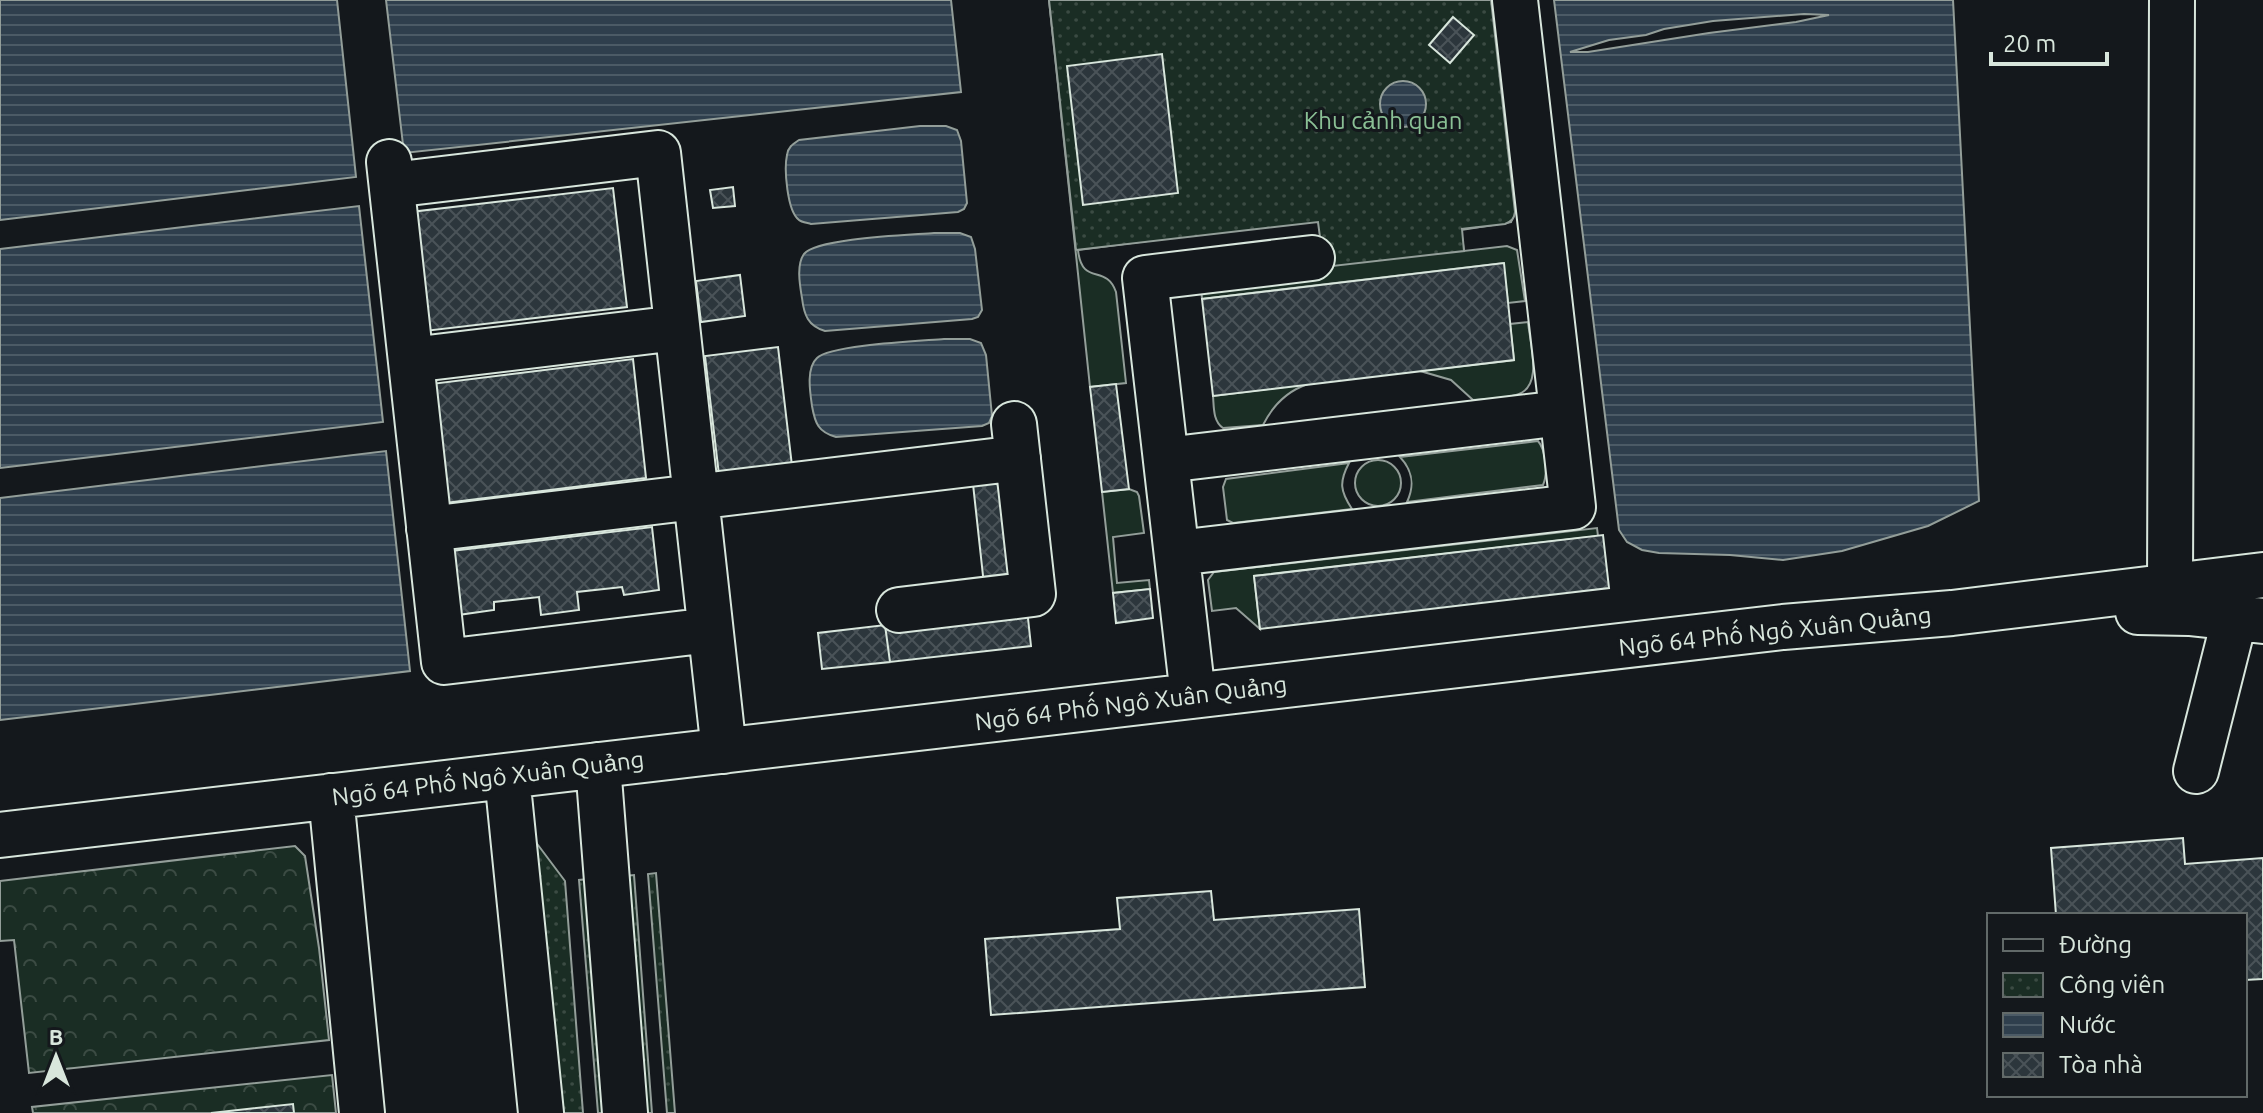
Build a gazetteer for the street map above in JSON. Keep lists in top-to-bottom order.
{
  "streets": {
    "street": ["Ngõ 64 Phố Ngô Xuân Quảng"]
  },
  "parks": ["Khu cảnh quan"],
  "legend": [
    "Đường",
    "Công viên",
    "Nước",
    "Tòa nhà"
  ],
  "scale_bar": "20 m",
  "north": "top"
}
